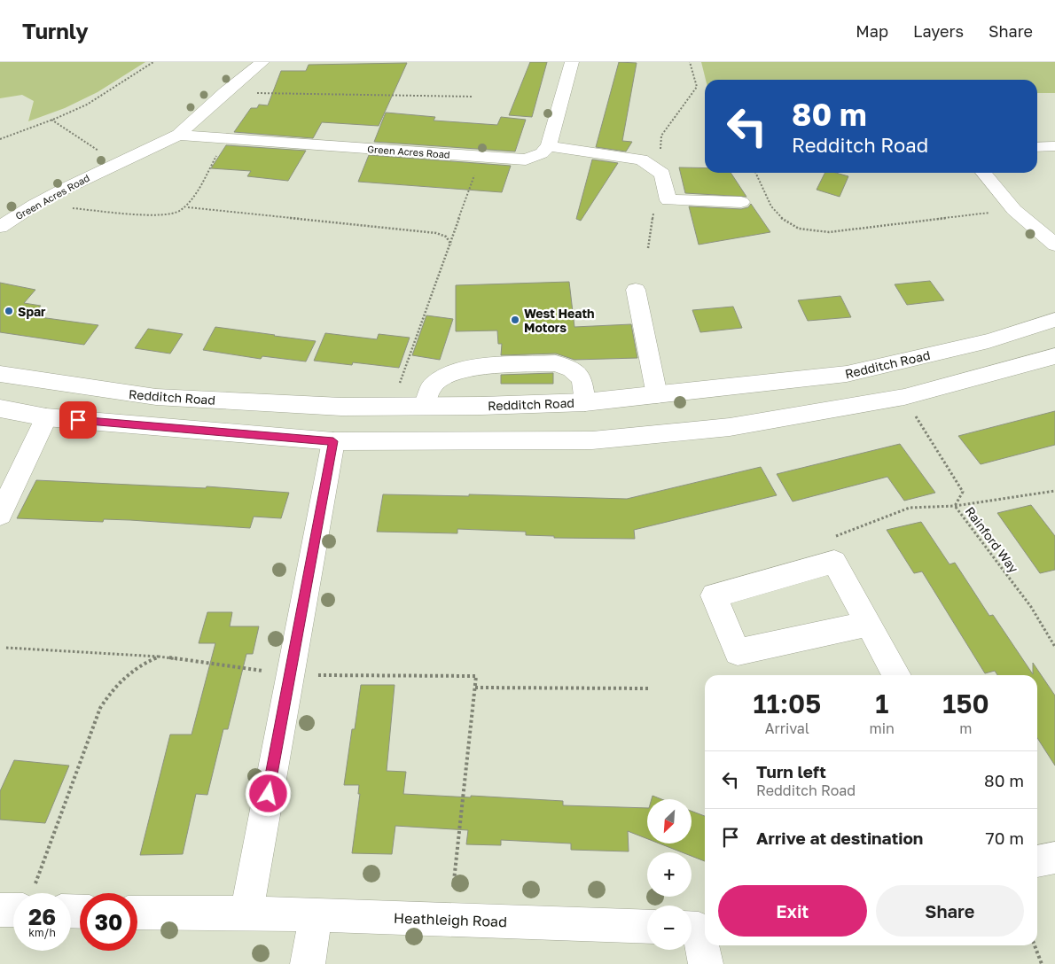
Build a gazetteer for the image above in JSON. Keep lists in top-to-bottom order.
{
  "streets": {
    "main road": ["Green Acres Road", "Redditch Road", "Heathleigh Road"],
    "path": ["Rainford Way"]
  },
  "places": ["Spar", "West Heath Motors"],
  "north": "bottom left",
  "page": {
    "header": "Turnly",
    "nav": ["Map", "Layers", "Share"],
    "turn": ["80 m", "Redditch Road"],
    "eta": [
      "11:05",
      "Arrival",
      "1",
      "min",
      "150",
      "m"
    ],
    "list": [
      {
        "name": "Turn left",
        "note": "Redditch Road",
        "value": "80 m"
      },
      {
        "name": "Arrive at destination",
        "value": "70 m"
      }
    ],
    "map_buttons": ["+", "−"],
    "buttons": ["Exit", "Share"],
    "speed": "26 km/h",
    "limit": "30"
  }
}
